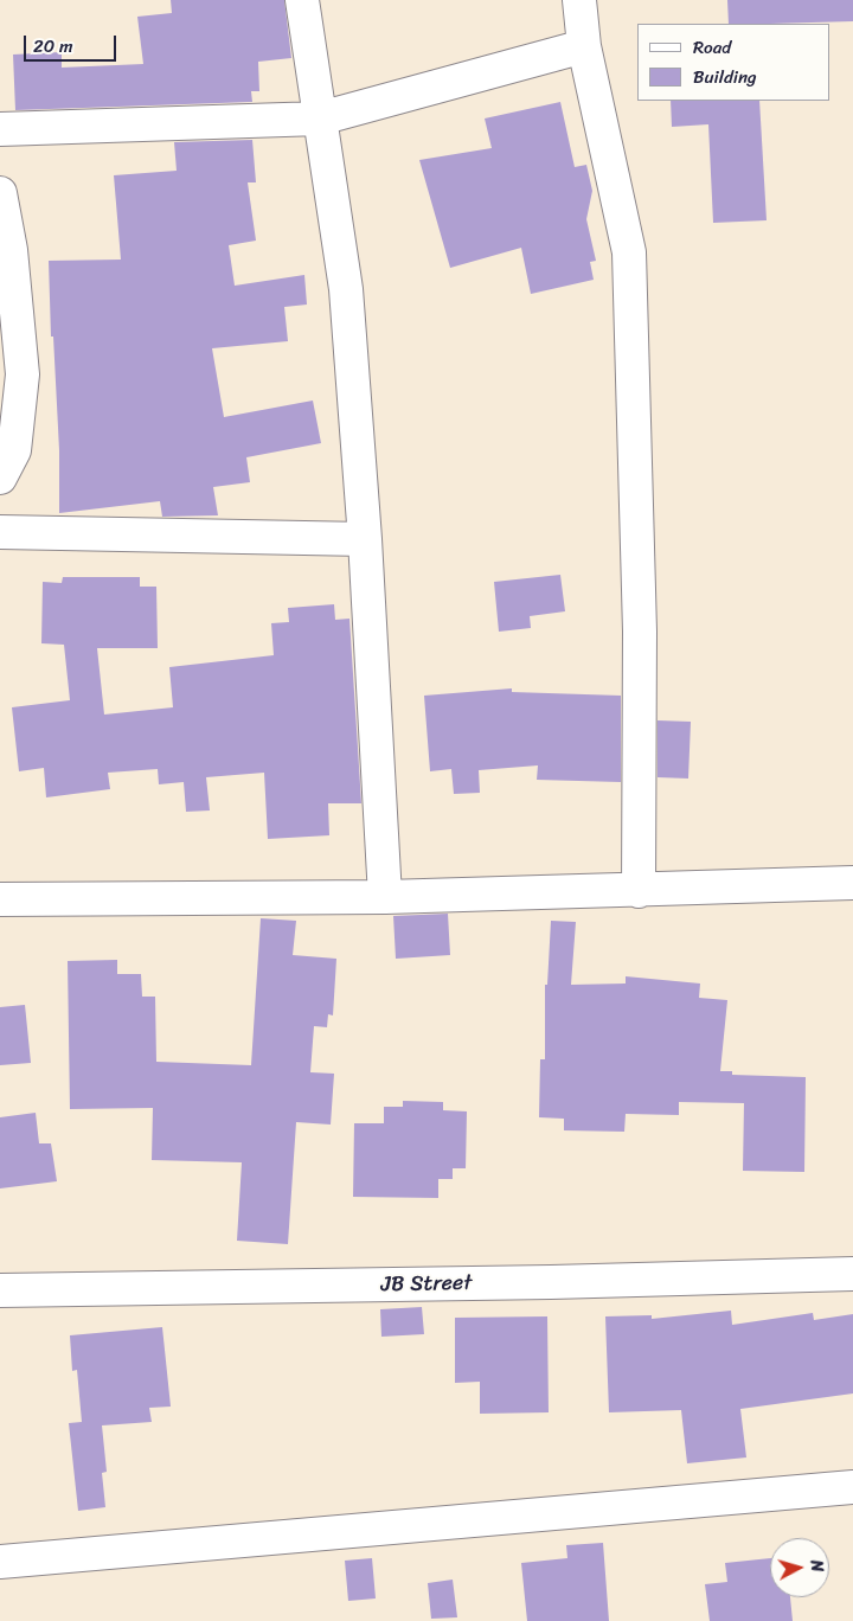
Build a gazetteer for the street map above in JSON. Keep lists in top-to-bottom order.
{
  "streets": {
    "street": ["JB Street"]
  },
  "legend": ["Road", "Building"],
  "scale_bar": "20 m",
  "north": "right"
}
